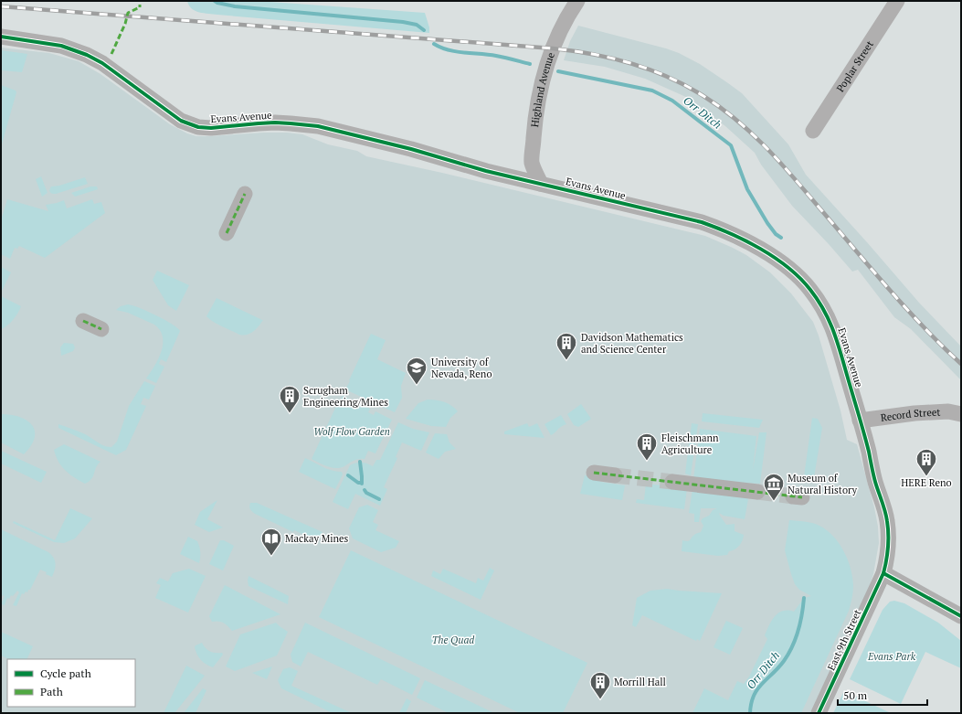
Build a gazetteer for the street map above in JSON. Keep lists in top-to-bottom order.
{
  "streets": {
    "street": [
      "Poplar Street",
      "Highland Avenue",
      "Evans Avenue",
      "Record Street",
      "East 9th Street"
    ]
  },
  "crossings": [
    ["Highland Avenue", "Evans Avenue"],
    ["Evans Avenue", "Record Street"],
    ["Evans Avenue", "East 9th Street"]
  ],
  "water": ["Orr Ditch"],
  "parks": ["Wolf Flow Garden", "The Quad", "Evans Park"],
  "places": {
    "building": [
      "Davidson Mathematics and Science Center",
      "Scrugham Engineering/Mines",
      "Fleischmann Agriculture",
      "HERE Reno",
      "Morrill Hall"
    ],
    "school or university": ["University of Nevada, Reno"],
    "museum": ["Museum of Natural History"],
    "library": ["Mackay Mines"]
  },
  "legend": ["Cycle path", "Path"],
  "scale_bar": "50 m"
}
